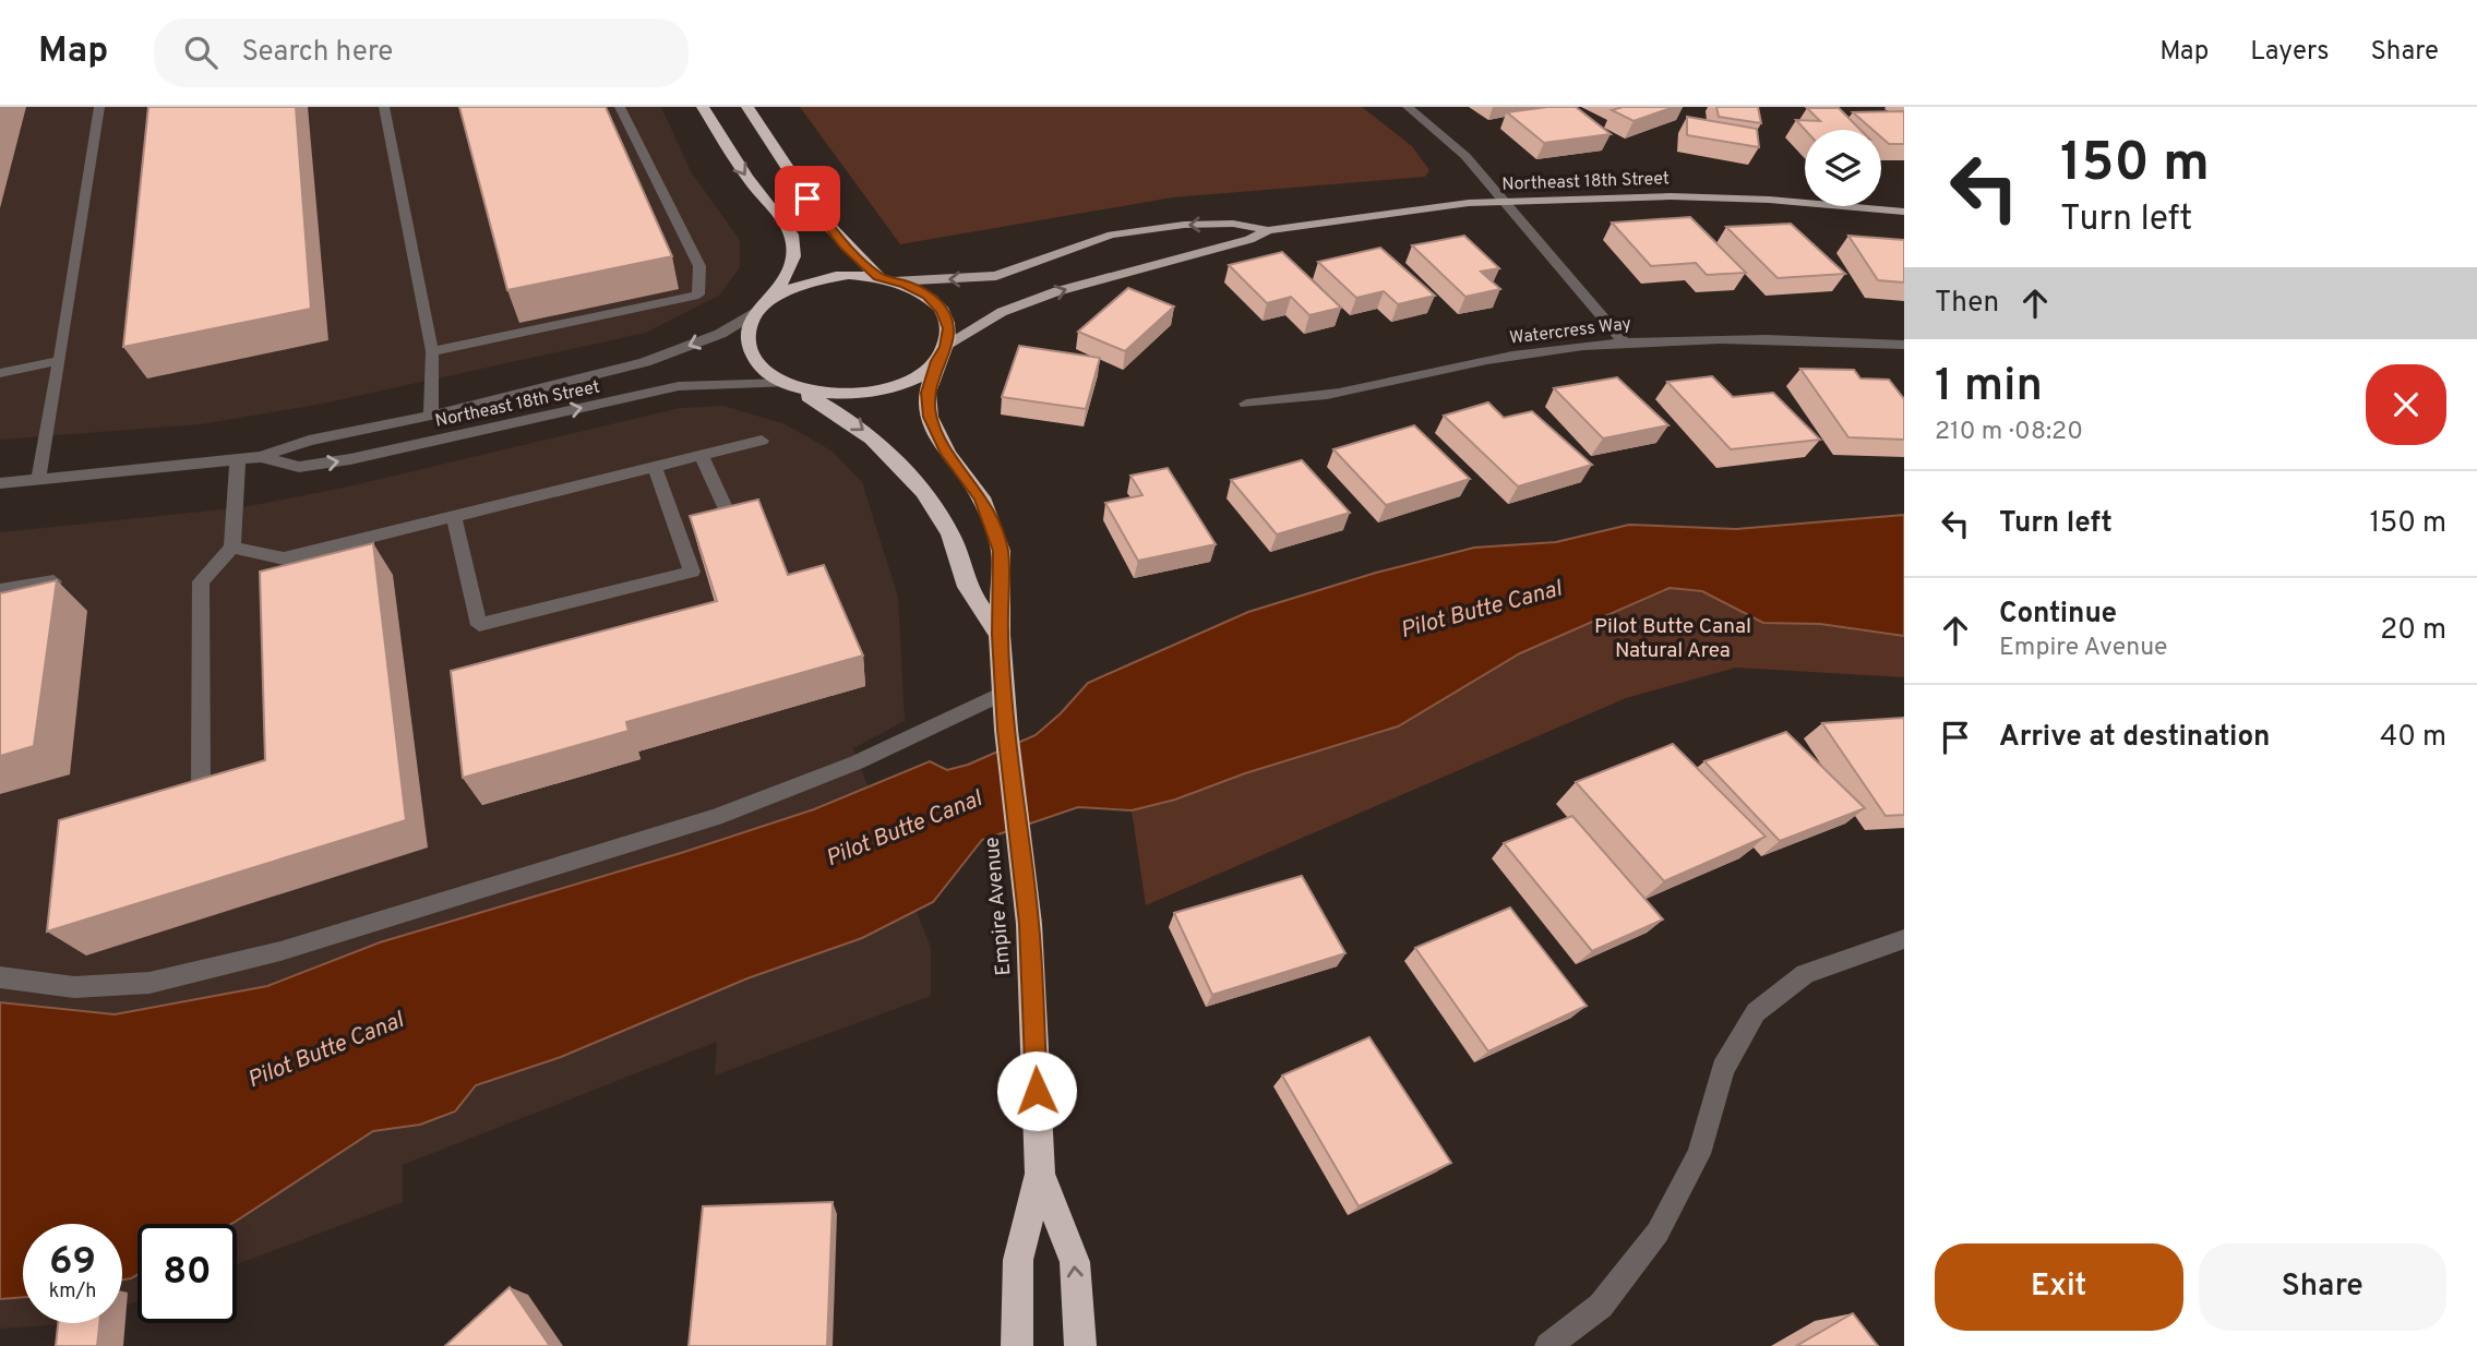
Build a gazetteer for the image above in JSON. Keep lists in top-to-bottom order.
{
  "streets": {
    "highway": ["Empire Avenue"],
    "main road": ["Northeast 18th Street"],
    "street": ["Watercress Way"]
  },
  "crossings": [
    ["Northeast 18th Street", "Empire Avenue"]
  ],
  "water": ["Pilot Butte Canal"],
  "parks": ["Pilot Butte Canal Natural Area"],
  "page": {
    "header": "Map",
    "search": "Search here",
    "nav": ["Map", "Layers", "Share"],
    "turn": ["150 m", "Turn left"],
    "then": "Then",
    "heading": ["1 min", "210 m · 08:20"],
    "list": [
      {
        "name": "Turn left",
        "value": "150 m"
      },
      {
        "name": "Continue",
        "note": "Empire Avenue",
        "value": "20 m"
      },
      {
        "name": "Arrive at destination",
        "value": "40 m"
      }
    ],
    "speed": "69 km/h",
    "limit": "80",
    "buttons": ["Exit", "Share"]
  }
}
